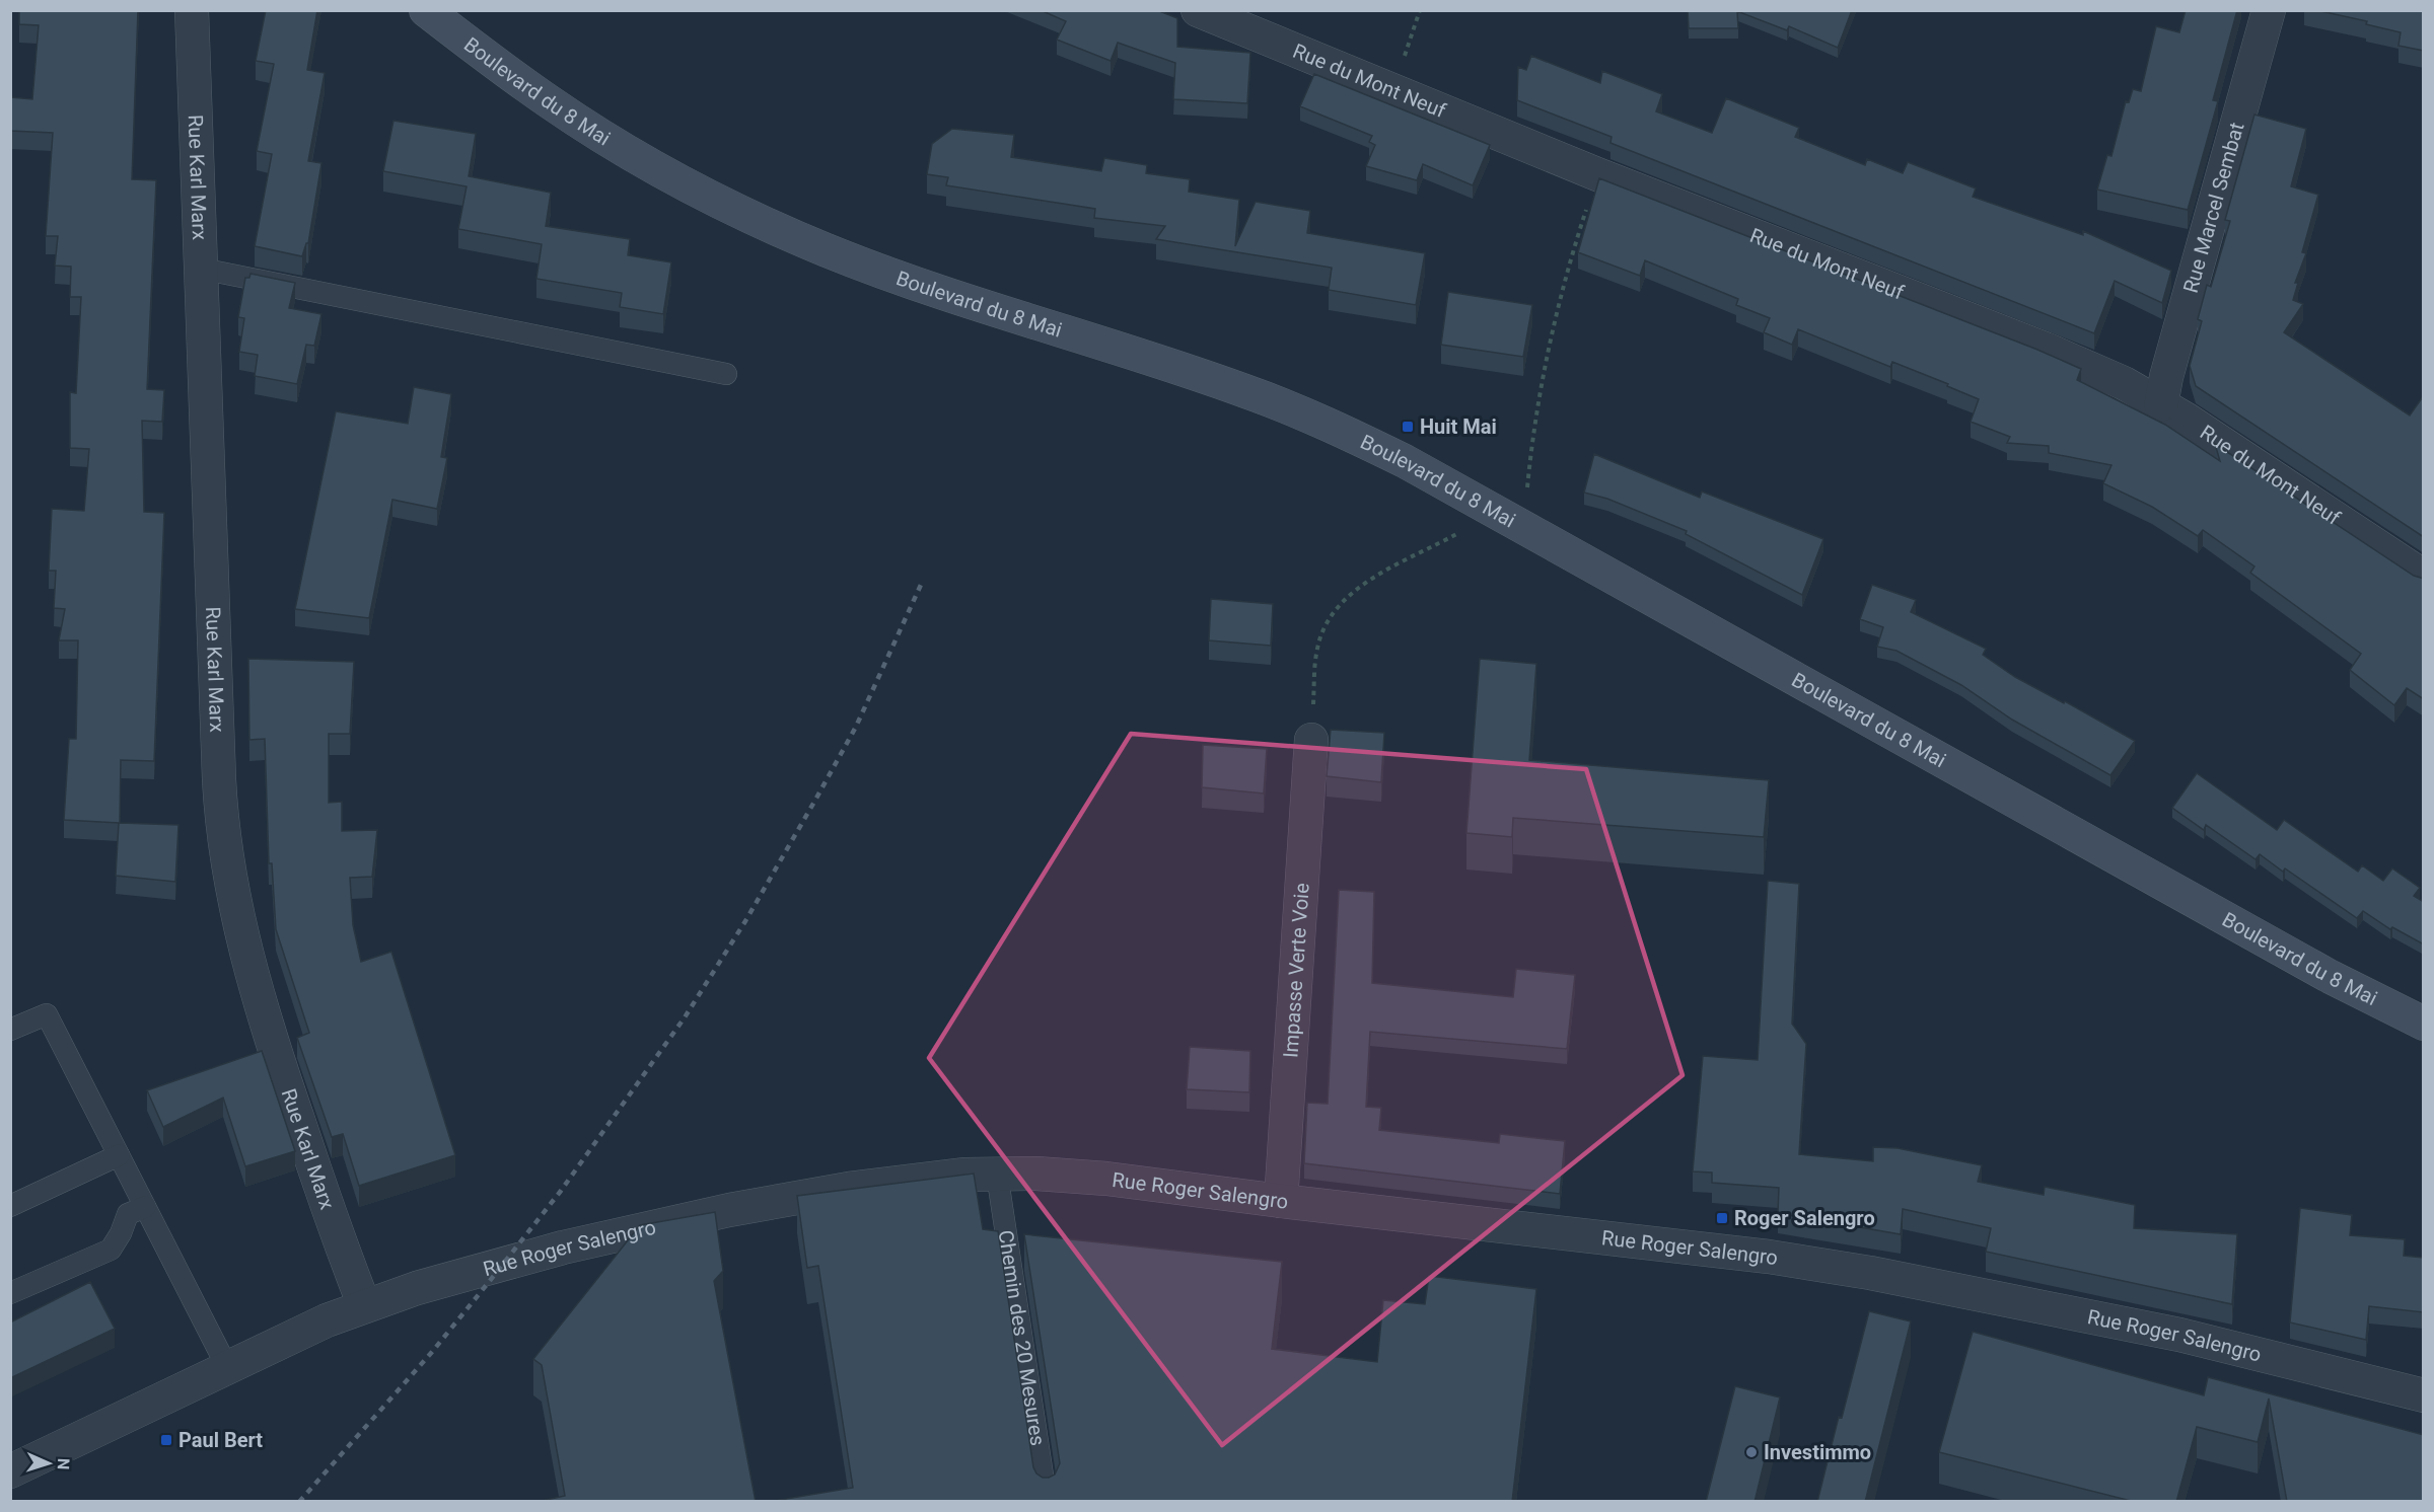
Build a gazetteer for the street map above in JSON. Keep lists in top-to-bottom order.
{
  "streets": {
    "main road": ["Boulevard du 8 Mai"],
    "street": [
      "Rue du Mont Neuf",
      "Rue Karl Marx",
      "Rue Marcel Sembat",
      "Impasse Verte Voie",
      "Rue Roger Salengro"
    ],
    "lane": ["Chemin des 20 Mesures"]
  },
  "crossings": [
    ["Rue du Mont Neuf", "Rue Marcel Sembat"],
    ["Rue Karl Marx", "Rue Roger Salengro"],
    ["Impasse Verte Voie", "Rue Roger Salengro"],
    ["Rue Roger Salengro", "Chemin des 20 Mesures"]
  ],
  "places": {
    "transit": ["Huit Mai", "Roger Salengro", "Paul Bert"],
    "other": ["Investimmo"]
  },
  "north": "right"
}
